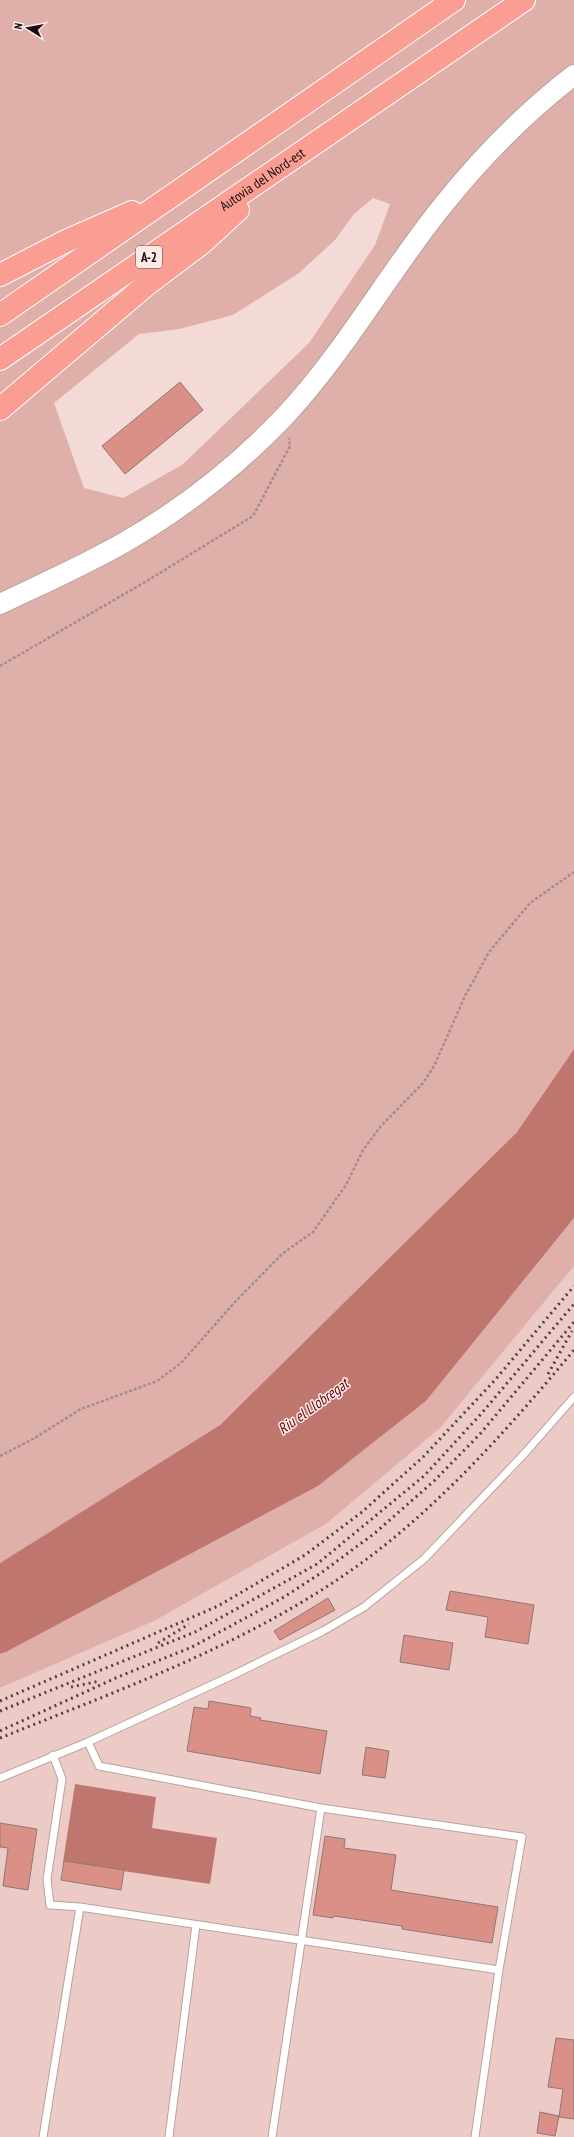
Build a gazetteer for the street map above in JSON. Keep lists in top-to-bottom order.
{
  "streets": {
    "highway": ["Autovia del Nord-est", "A-2"]
  },
  "water": ["Riu el Llobregat"],
  "north": "left"
}
